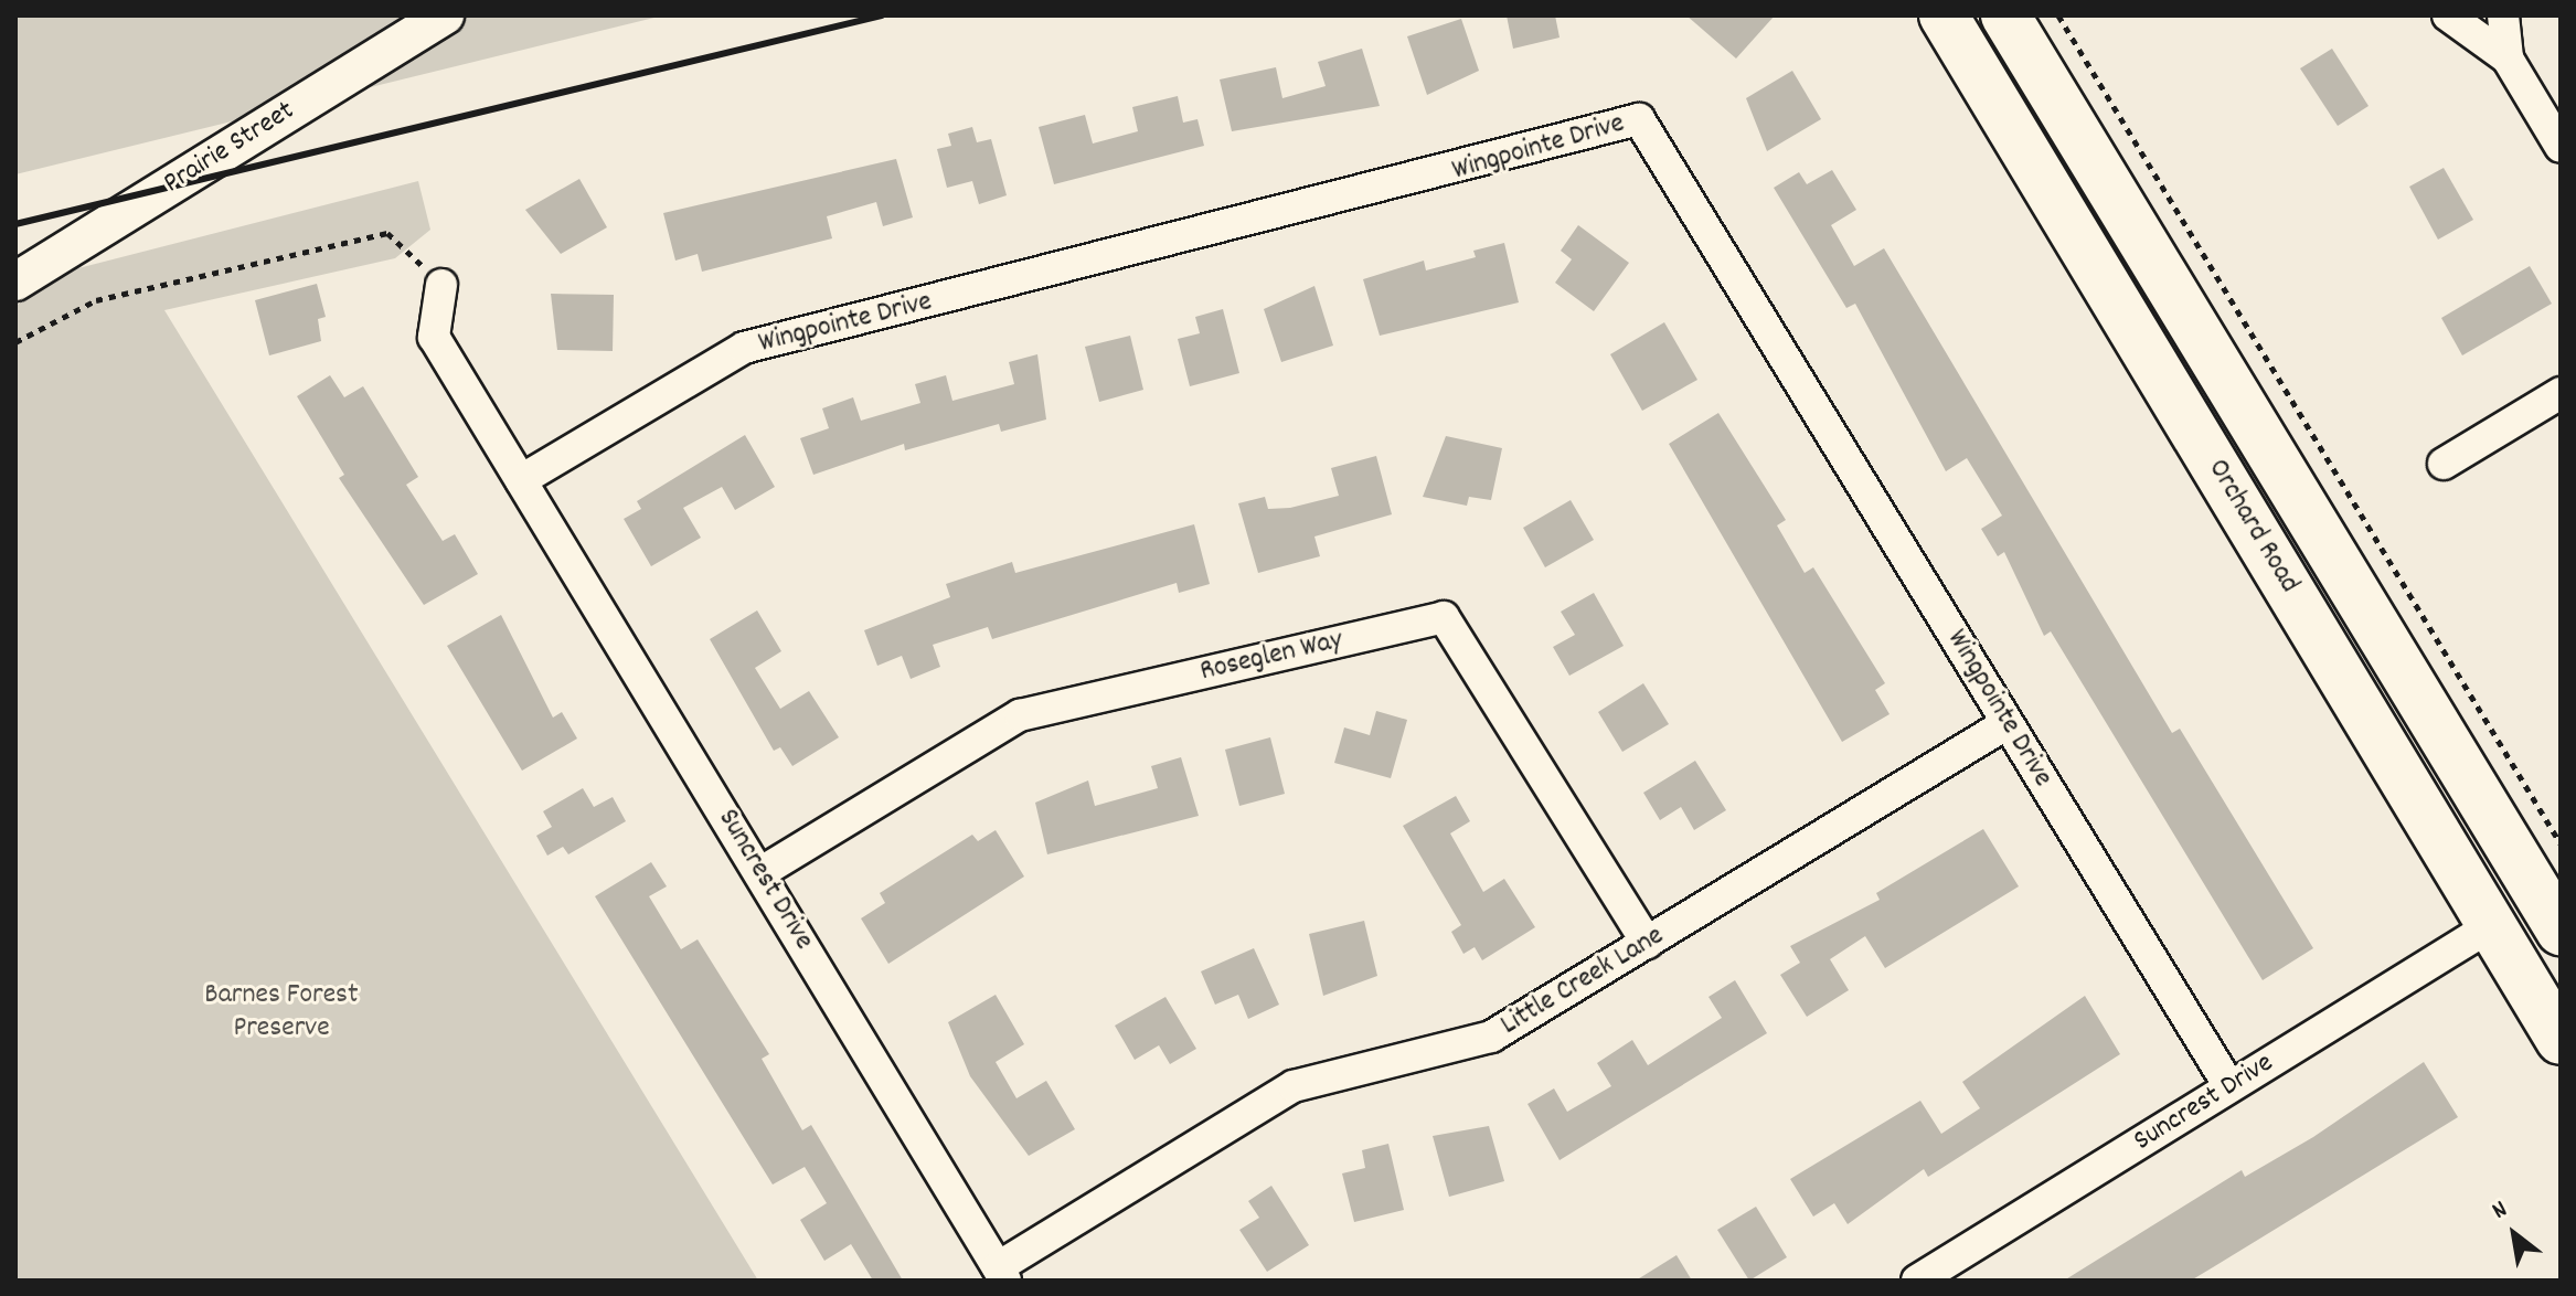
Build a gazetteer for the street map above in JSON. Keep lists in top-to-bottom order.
{
  "streets": {
    "main road": ["Orchard Road"],
    "street": [
      "Prairie Street",
      "Wingpointe Drive",
      "Roseglen Way",
      "Suncrest Drive",
      "Little Creek Lane"
    ]
  },
  "crossings": [
    ["Wingpointe Drive", "Suncrest Drive"],
    ["Wingpointe Drive", "Little Creek Lane"],
    ["Orchard Road", "Suncrest Drive"],
    ["Roseglen Way", "Suncrest Drive"],
    ["Roseglen Way", "Little Creek Lane"],
    ["Suncrest Drive", "Little Creek Lane"]
  ],
  "parks": ["Barnes Forest Preserve"],
  "north": "top left"
}
